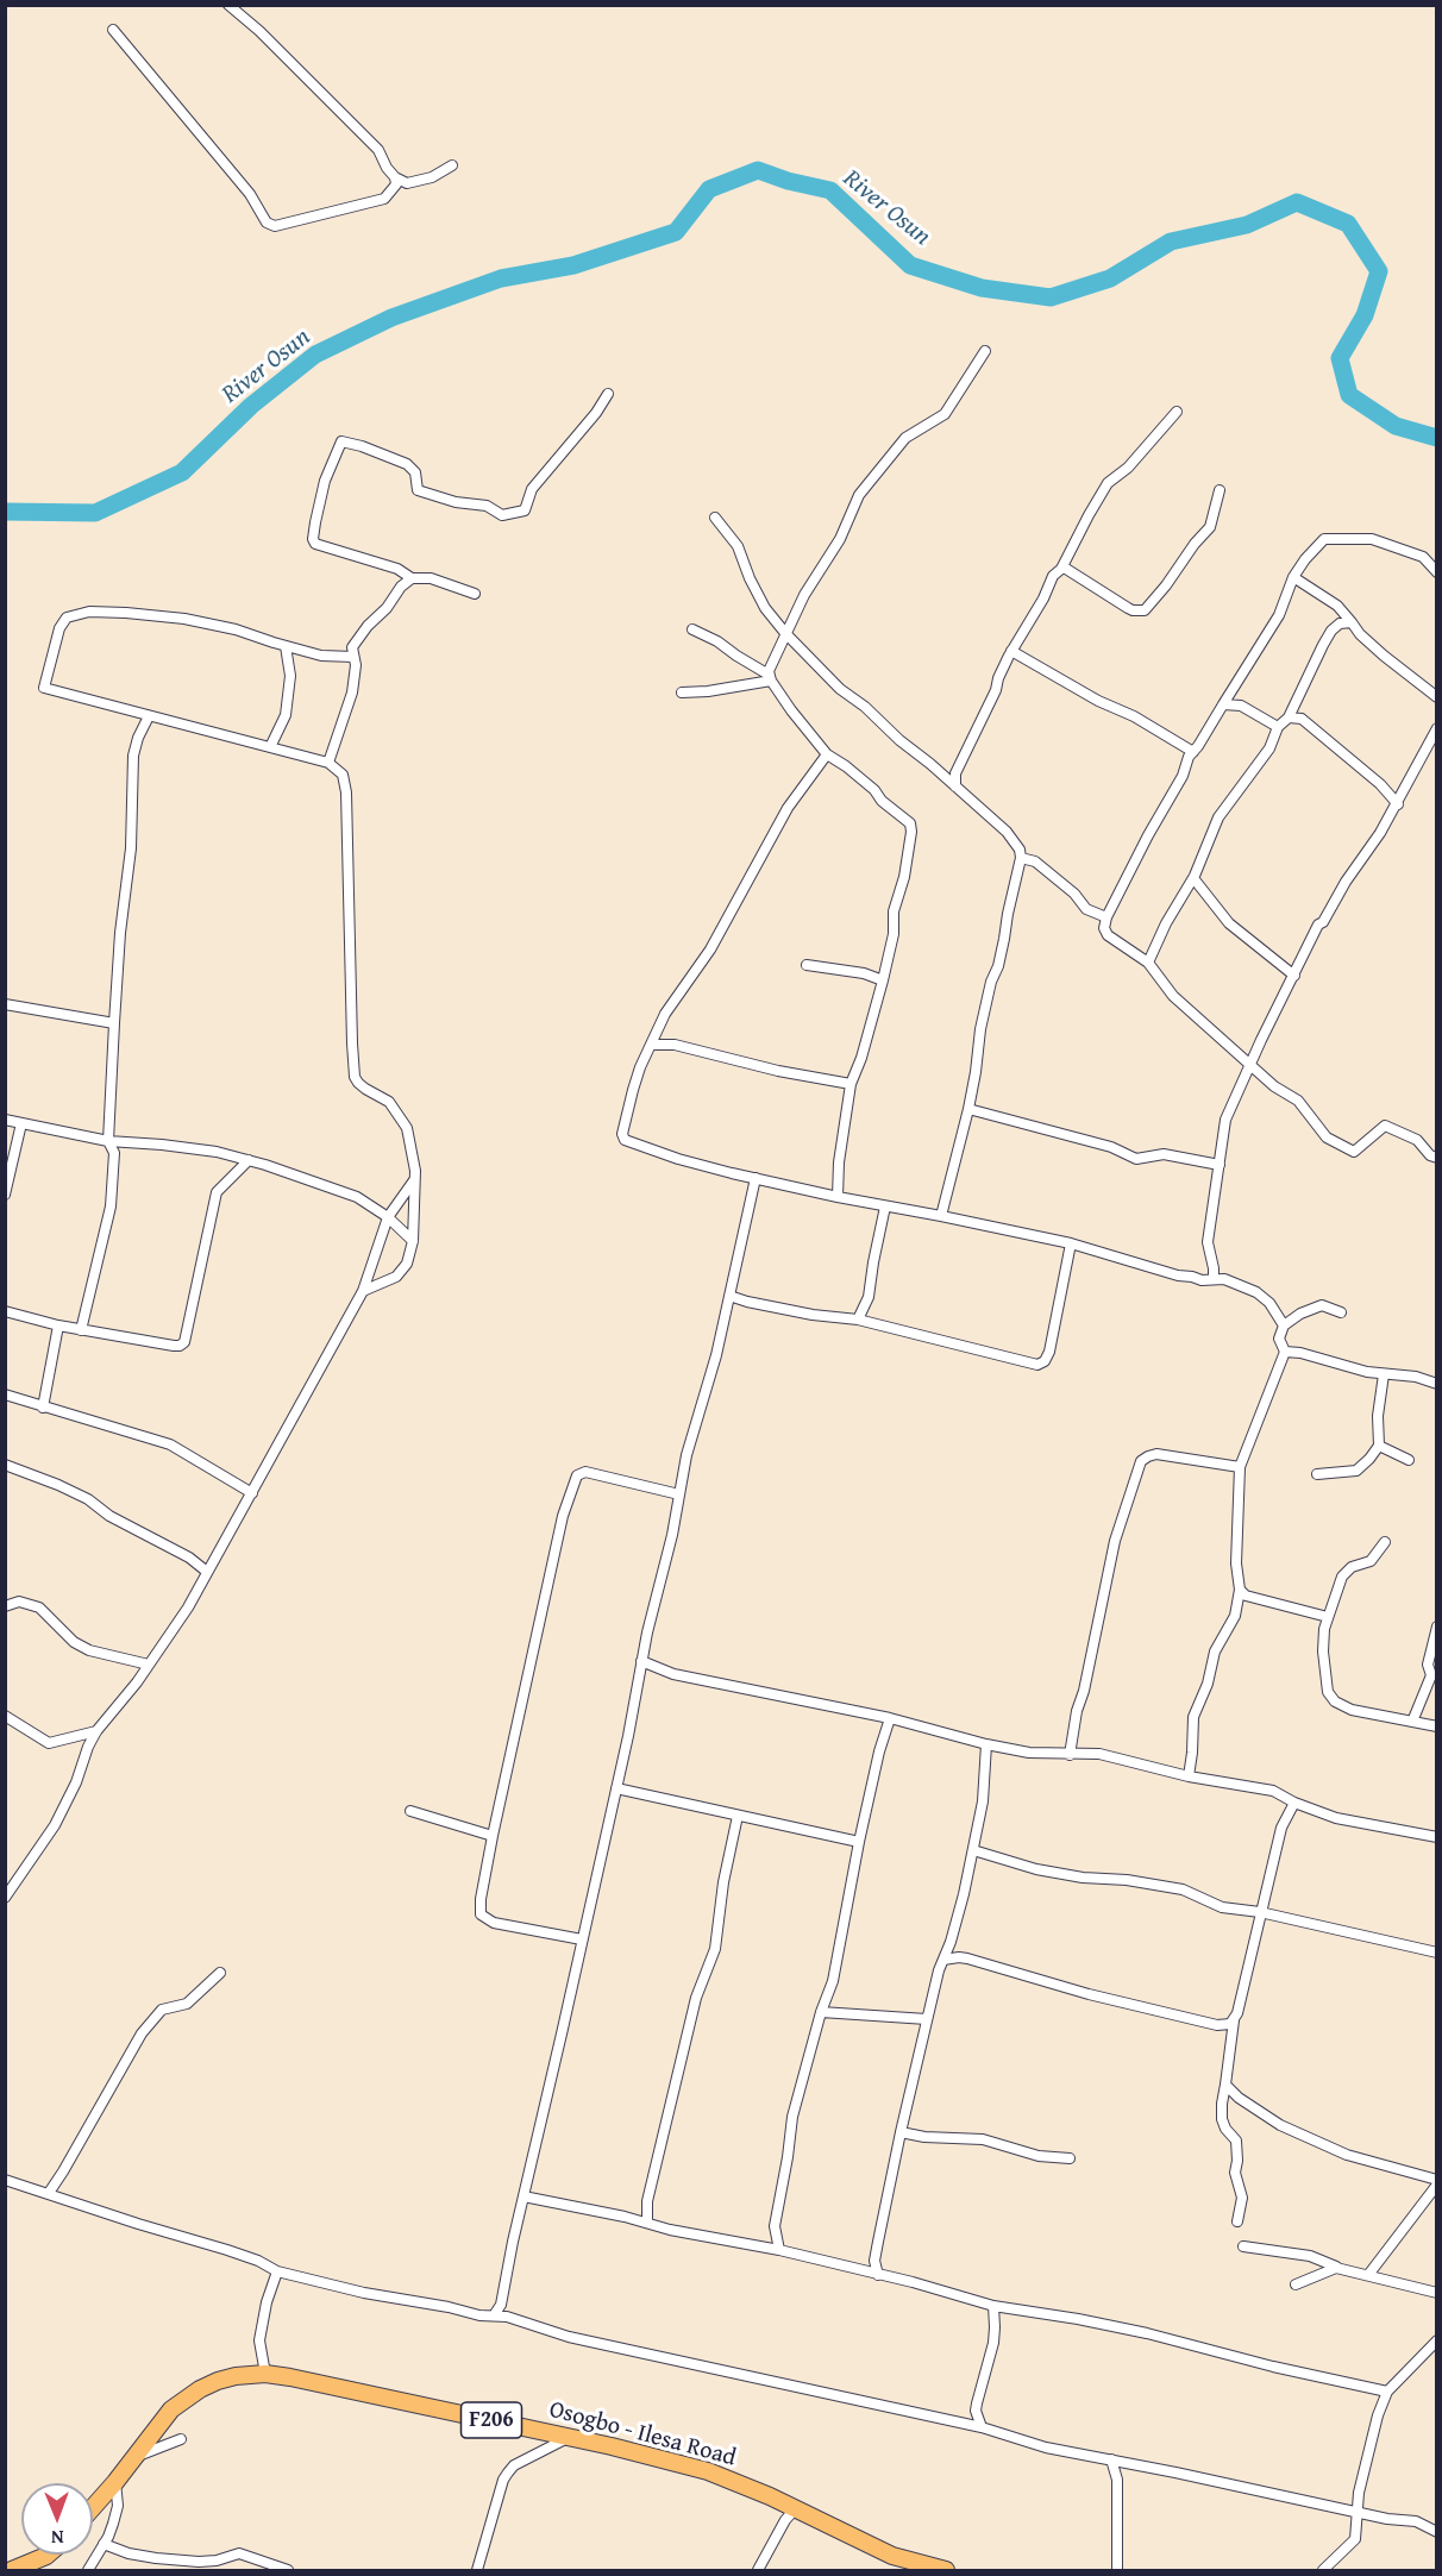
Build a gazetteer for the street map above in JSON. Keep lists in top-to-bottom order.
{
  "streets": {
    "main road": ["F206", "Osogbo - Ilesa Road"]
  },
  "water": ["River Osun"],
  "north": "bottom"
}
